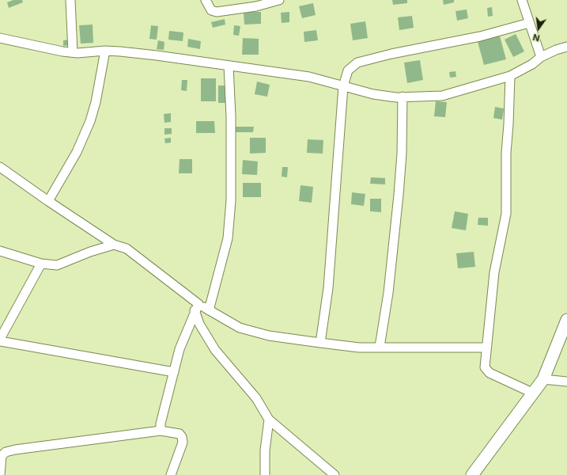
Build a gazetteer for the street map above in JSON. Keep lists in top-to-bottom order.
{
  "north": "bottom"
}
